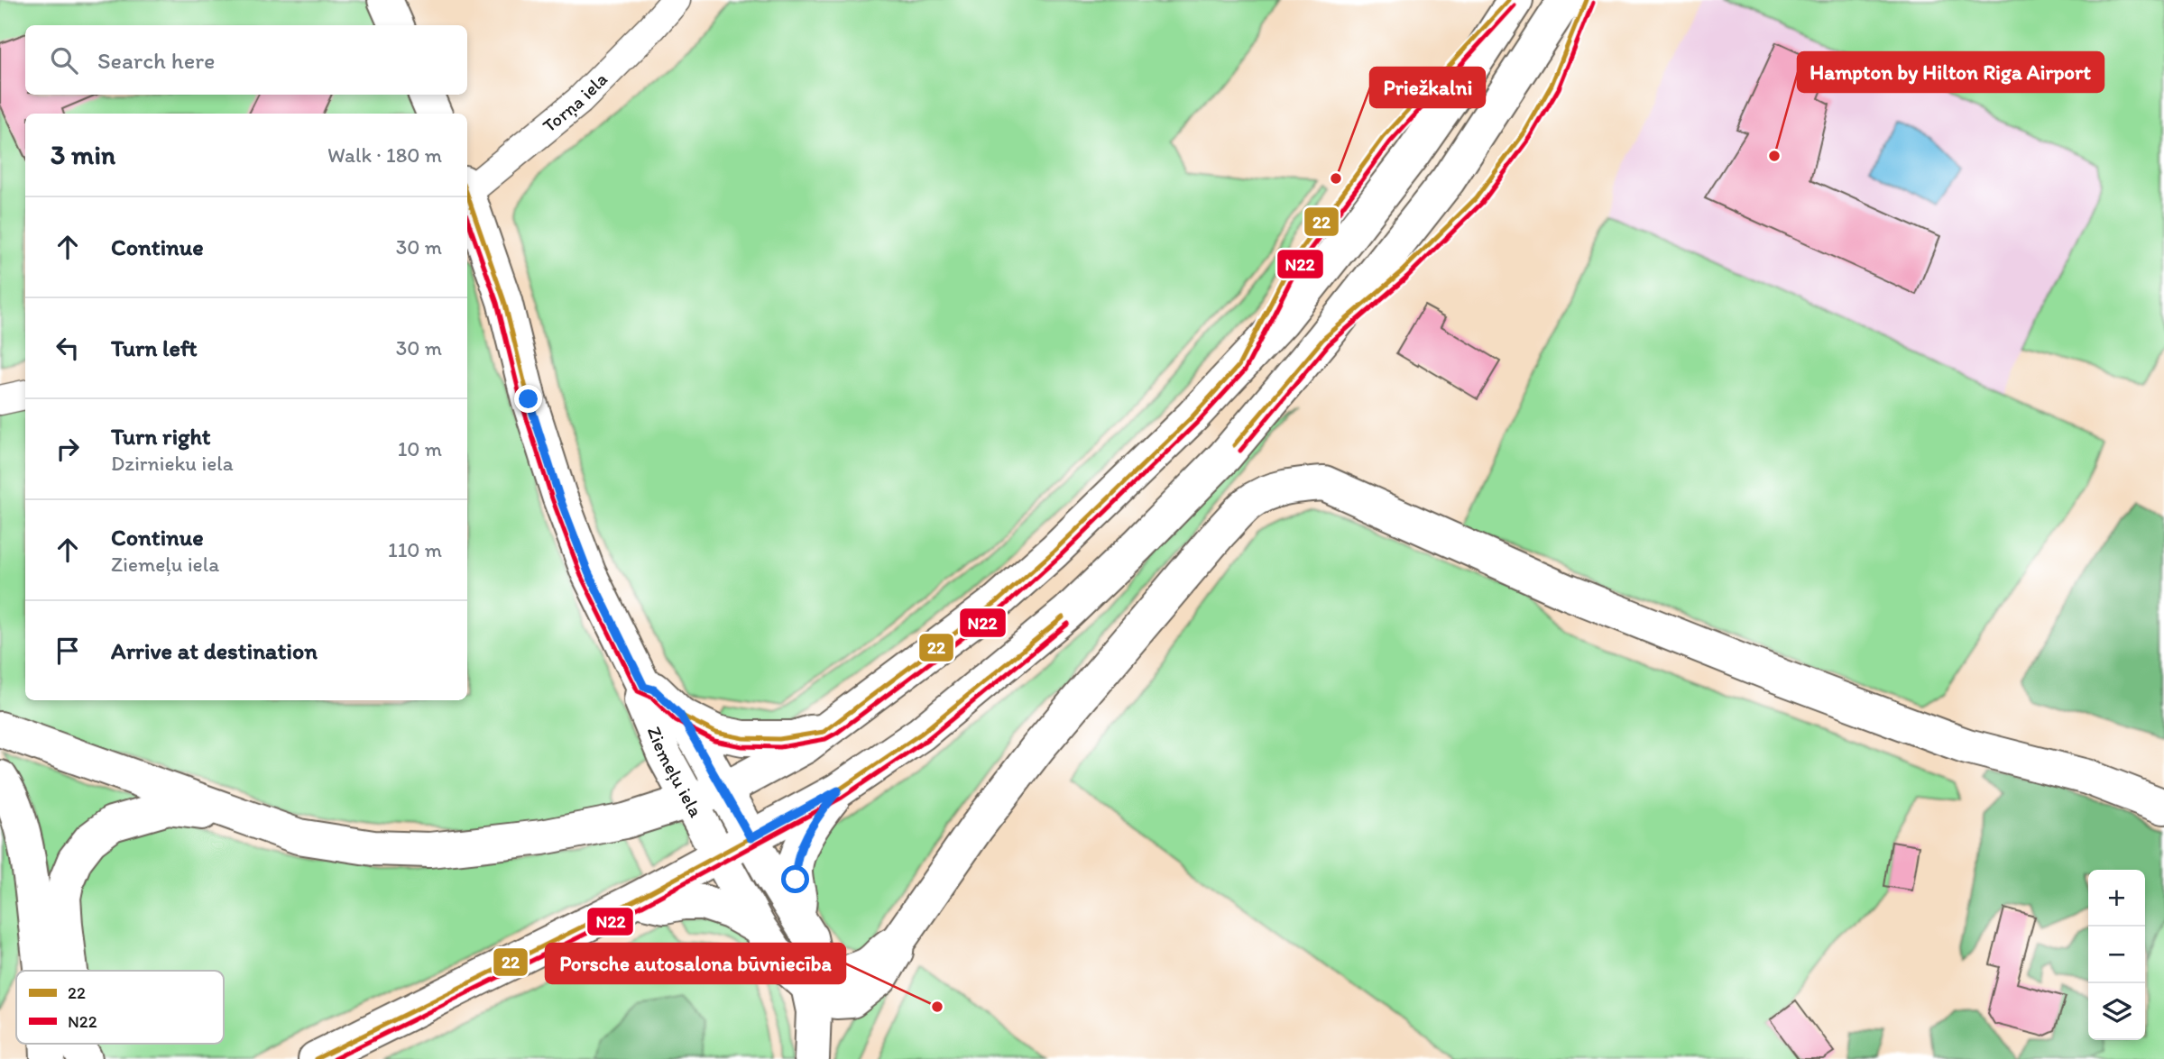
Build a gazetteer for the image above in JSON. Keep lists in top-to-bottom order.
{
  "streets": {
    "main road": ["Ziemeļu iela"],
    "street": ["Torņa iela"]
  },
  "places": ["Hampton by Hilton Riga Airport", "Priežkalni", "Porsche autosalona būvniecība"],
  "lines": ["transit line 22", "transit line N22"],
  "legend": ["22", "N22"],
  "page": {
    "search": "Search here",
    "heading": ["3 min", "Walk · 180 m"],
    "list": [
      ["Continue", "30 m"],
      ["Turn left", "30 m"],
      ["Turn right", "Dzirnieku iela", "10 m"],
      ["Continue", "Ziemeļu iela", "110 m"],
      "Arrive at destination"
    ],
    "map_buttons": ["+", "−"]
  }
}
